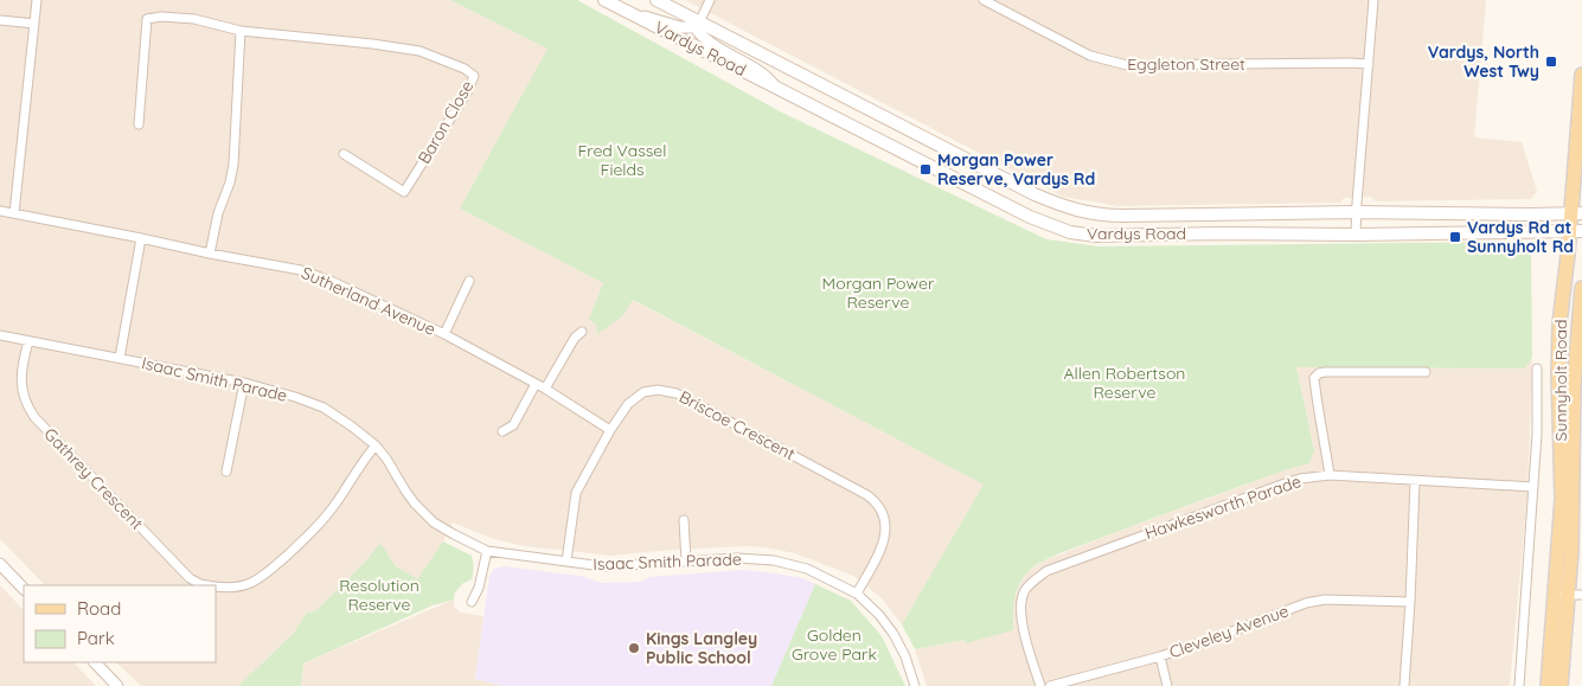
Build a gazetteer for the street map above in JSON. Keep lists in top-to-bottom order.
{
  "streets": {
    "main road": ["Vardys Road", "Sunnyholt Road"],
    "street": [
      "Eggleton Street",
      "Baron Close",
      "Sutherland Avenue",
      "Isaac Smith Parade",
      "Briscoe Crescent",
      "Gathrey Crescent",
      "Hawkesworth Parade",
      "Cleveley Avenue"
    ]
  },
  "crossings": [
    ["Vardys Road", "Sunnyholt Road"],
    ["Sutherland Avenue", "Briscoe Crescent"],
    ["Isaac Smith Parade", "Briscoe Crescent"],
    ["Isaac Smith Parade", "Gathrey Crescent"]
  ],
  "parks": [
    "Fred Vassel Fields",
    "Morgan Power Reserve",
    "Allen Robertson Reserve",
    "Resolution Reserve",
    "Golden Grove Park"
  ],
  "places": {
    "transit": ["Vardys, North West Twy", "Morgan Power Reserve, Vardys Rd", "Vardys Rd at Sunnyholt Rd"],
    "other": ["Kings Langley Public School"]
  },
  "legend": ["Road", "Park"]
}
